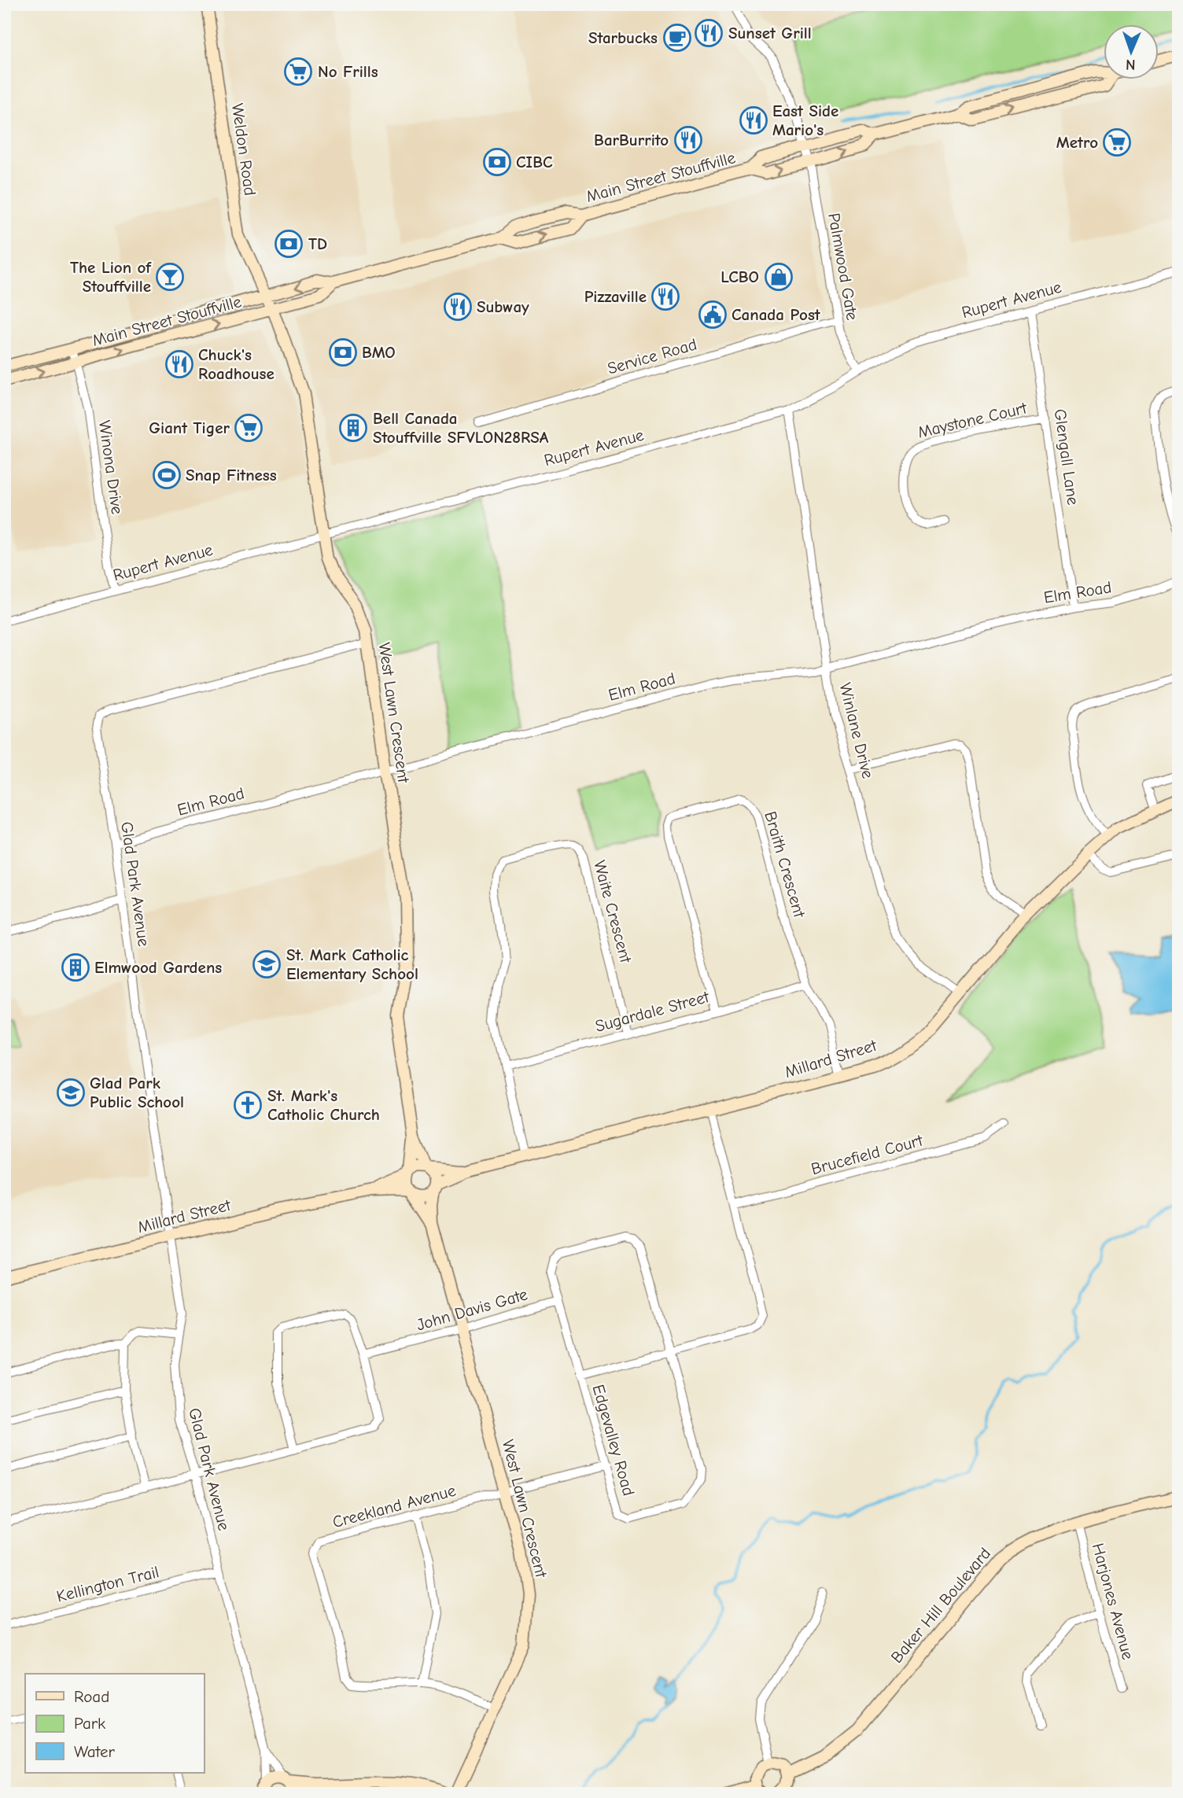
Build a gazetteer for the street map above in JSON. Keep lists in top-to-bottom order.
{
  "streets": {
    "street": [
      "Weldon Road",
      "Main Street Stouffville",
      "Palmwood Gate",
      "Rupert Avenue",
      "Service Road",
      "Maystone Court",
      "Glengall Lane",
      "Winona Drive",
      "Elm Road",
      "West Lawn Crescent",
      "Winlane Drive",
      "Braith Crescent",
      "Glad Park Avenue",
      "Waite Crescent",
      "Sugardale Street",
      "Millard Street",
      "Brucefield Court",
      "John Davis Gate",
      "Edgevalley Road",
      "Creekland Avenue",
      "Kellington Trail",
      "Harjones Avenue",
      "Baker Hill Boulevard"
    ]
  },
  "crossings": [
    ["Weldon Road", "Main Street Stouffville"],
    ["Weldon Road", "West Lawn Crescent"],
    ["Main Street Stouffville", "Palmwood Gate"],
    ["Main Street Stouffville", "Winona Drive"],
    ["Main Street Stouffville", "West Lawn Crescent"],
    ["Palmwood Gate", "Rupert Avenue"],
    ["Palmwood Gate", "Service Road"],
    ["Rupert Avenue", "Glengall Lane"],
    ["Rupert Avenue", "Winona Drive"],
    ["Rupert Avenue", "West Lawn Crescent"],
    ["Rupert Avenue", "Winlane Drive"],
    ["Maystone Court", "Glengall Lane"],
    ["Glengall Lane", "Elm Road"],
    ["Elm Road", "West Lawn Crescent"],
    ["Elm Road", "Winlane Drive"],
    ["Elm Road", "Glad Park Avenue"],
    ["West Lawn Crescent", "Glad Park Avenue"],
    ["West Lawn Crescent", "Millard Street"],
    ["West Lawn Crescent", "John Davis Gate"],
    ["West Lawn Crescent", "Creekland Avenue"],
    ["Winlane Drive", "Millard Street"],
    ["Braith Crescent", "Sugardale Street"],
    ["Braith Crescent", "Millard Street"],
    ["Glad Park Avenue", "Millard Street"],
    ["Glad Park Avenue", "Kellington Trail"],
    ["Waite Crescent", "Sugardale Street"],
    ["Waite Crescent", "Millard Street"],
    ["John Davis Gate", "Edgevalley Road"],
    ["Edgevalley Road", "Creekland Avenue"],
    ["Harjones Avenue", "Baker Hill Boulevard"]
  ],
  "places": {
    "restaurant": [
      "Sunset Grill",
      "East Side Mario's",
      "BarBurrito",
      "Pizzaville",
      "Subway",
      "Chuck's Roadhouse"
    ],
    "cafe": ["Starbucks"],
    "supermarket": ["No Frills", "Metro", "Giant Tiger"],
    "bank": ["CIBC", "TD", "BMO"],
    "bar": ["The Lion of Stouffville"],
    "shop": ["LCBO"],
    "public building": ["Canada Post"],
    "building": ["Bell Canada Stouffville SFVLON28RSA", "Elmwood Gardens"],
    "sports": ["Snap Fitness"],
    "school or university": ["St. Mark Catholic Elementary School", "Glad Park Public School"],
    "church": ["St. Mark's Catholic Church"]
  },
  "legend": ["Road", "Park", "Water"],
  "north": "bottom"
}
